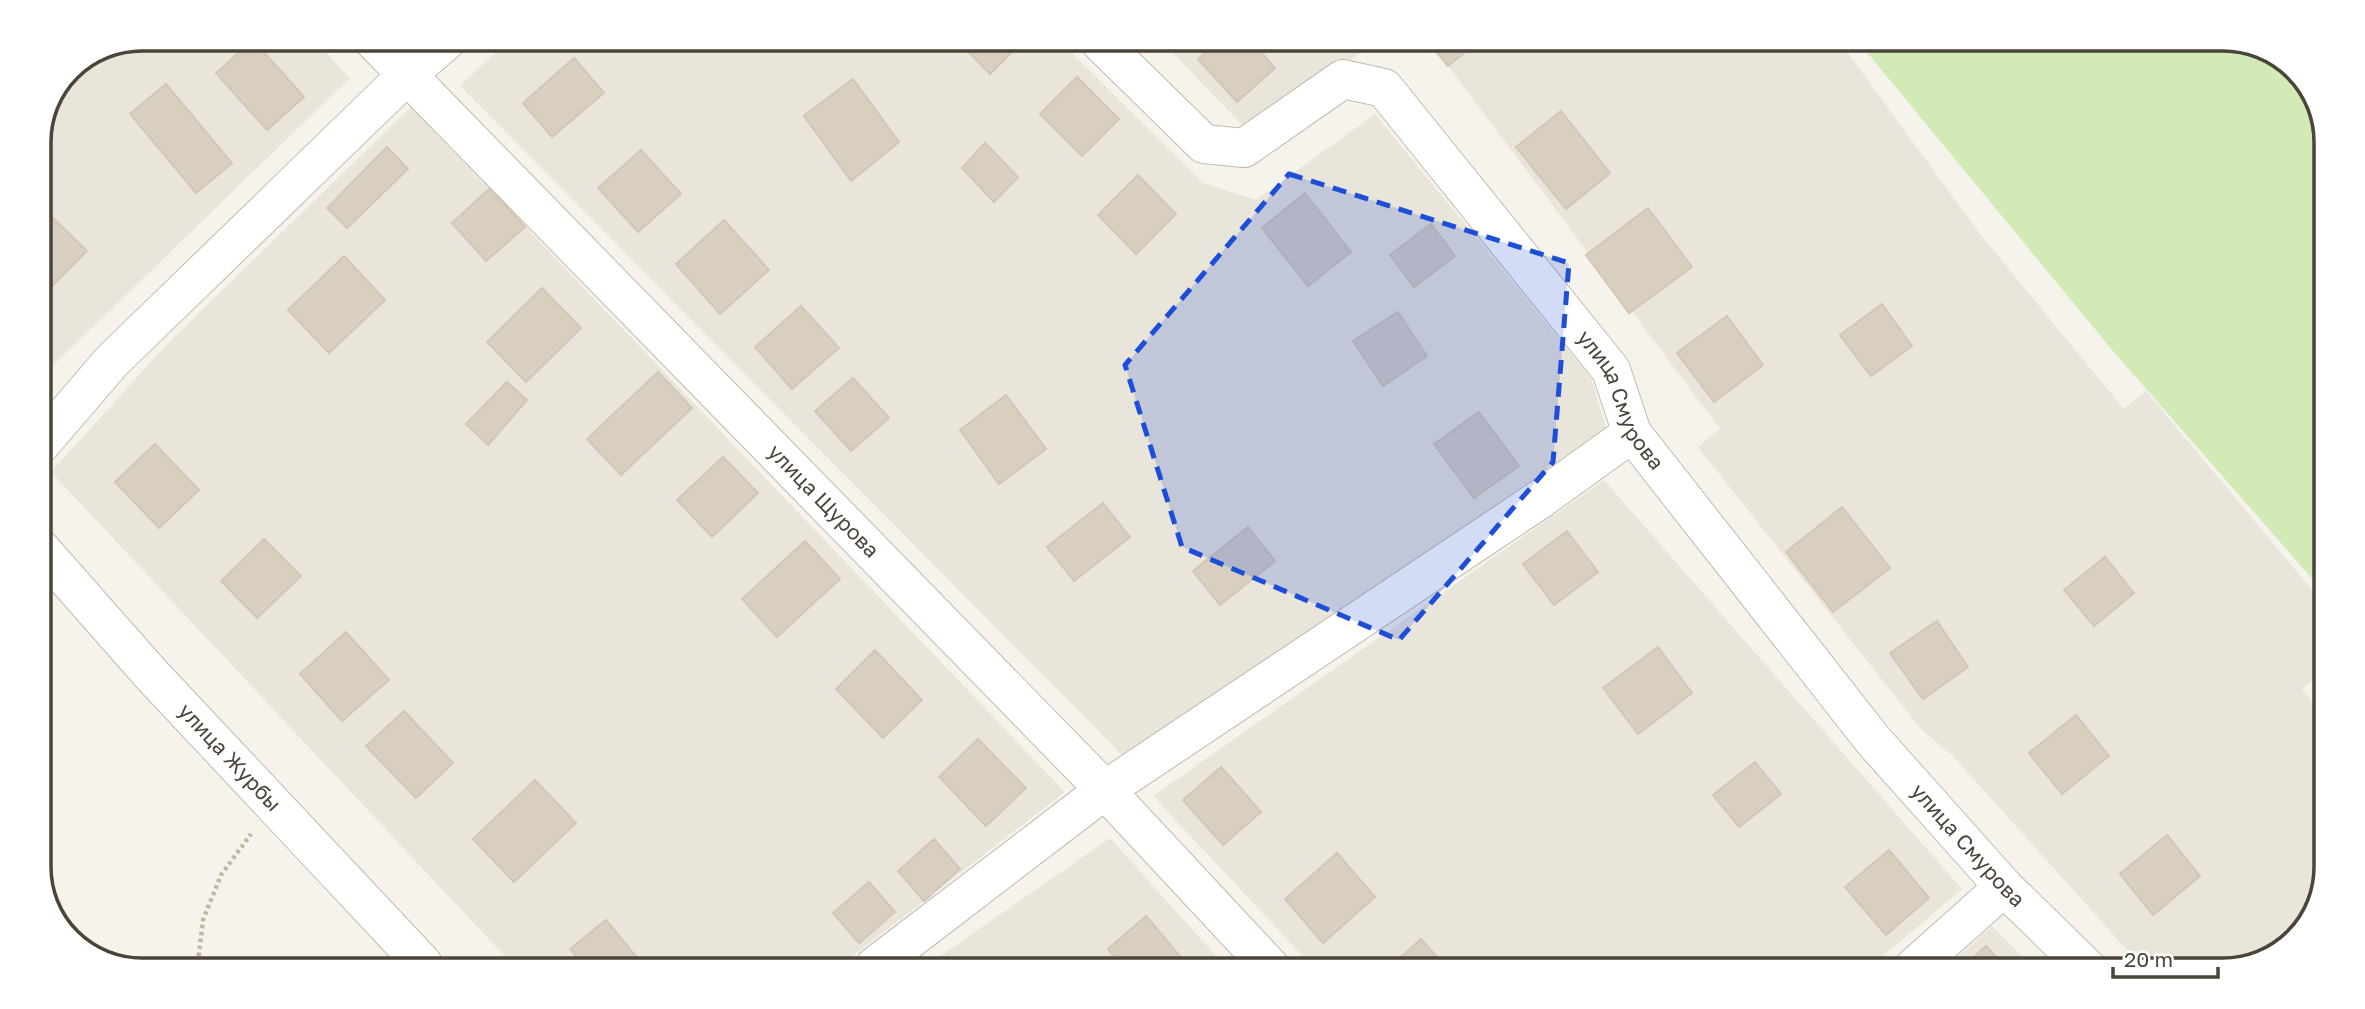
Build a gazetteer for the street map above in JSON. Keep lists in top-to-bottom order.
{
  "streets": {
    "street": ["улица Смурова", "улица Щурова", "улица Журбы"]
  },
  "scale_bar": "20 m"
}
